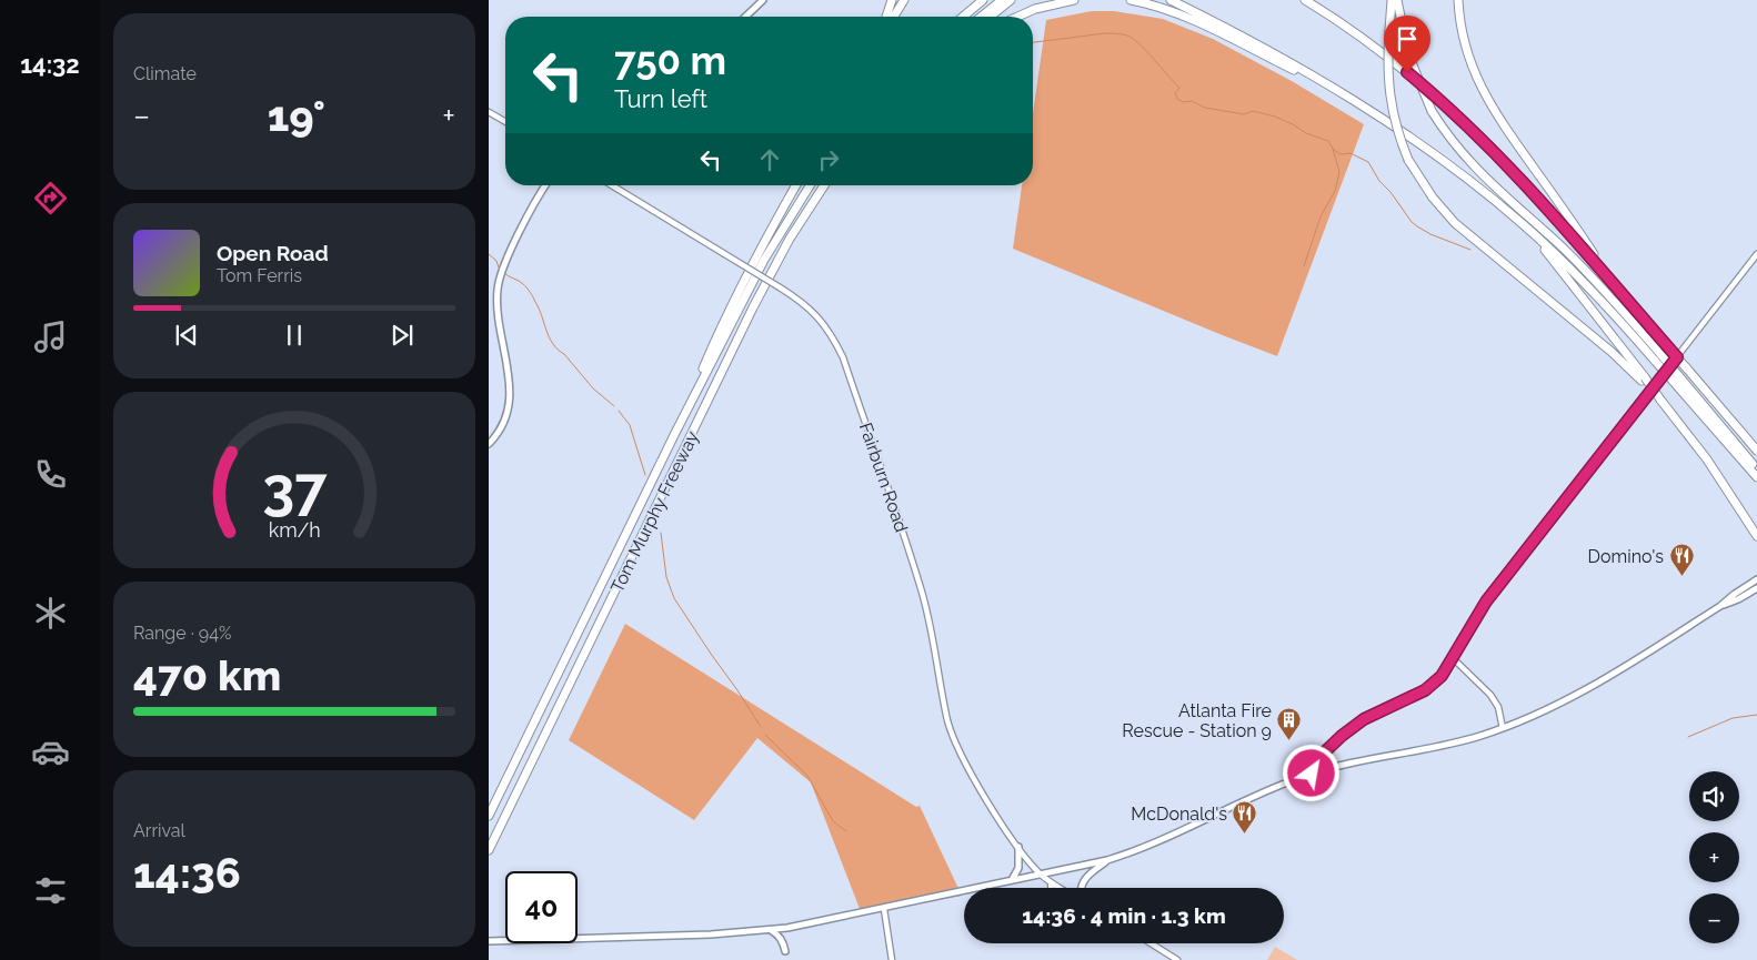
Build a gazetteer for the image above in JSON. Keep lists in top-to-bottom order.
{
  "streets": {
    "highway": ["Tom Murphy Freeway"],
    "street": ["Fairburn Road"]
  },
  "places": {
    "restaurant": ["Domino's", "McDonald's"],
    "building": ["Atlanta Fire Rescue - Station 9"]
  },
  "page": {
    "tabs": "14:32",
    "tile": [
      "Climate",
      ["Range · 94%", "470 km"],
      ["Arrival", "14:36"]
    ],
    "turn": ["750 m", "Turn left"],
    "heat": ["−", "19°", "+"],
    "song": ["Open Road", "Tom Ferris"],
    "map_buttons": ["+", "−"],
    "limit": "40",
    "trip": "14:36 · 4 min · 1.3 km",
    "gauge": ["37", "km/h"]
  }
}
